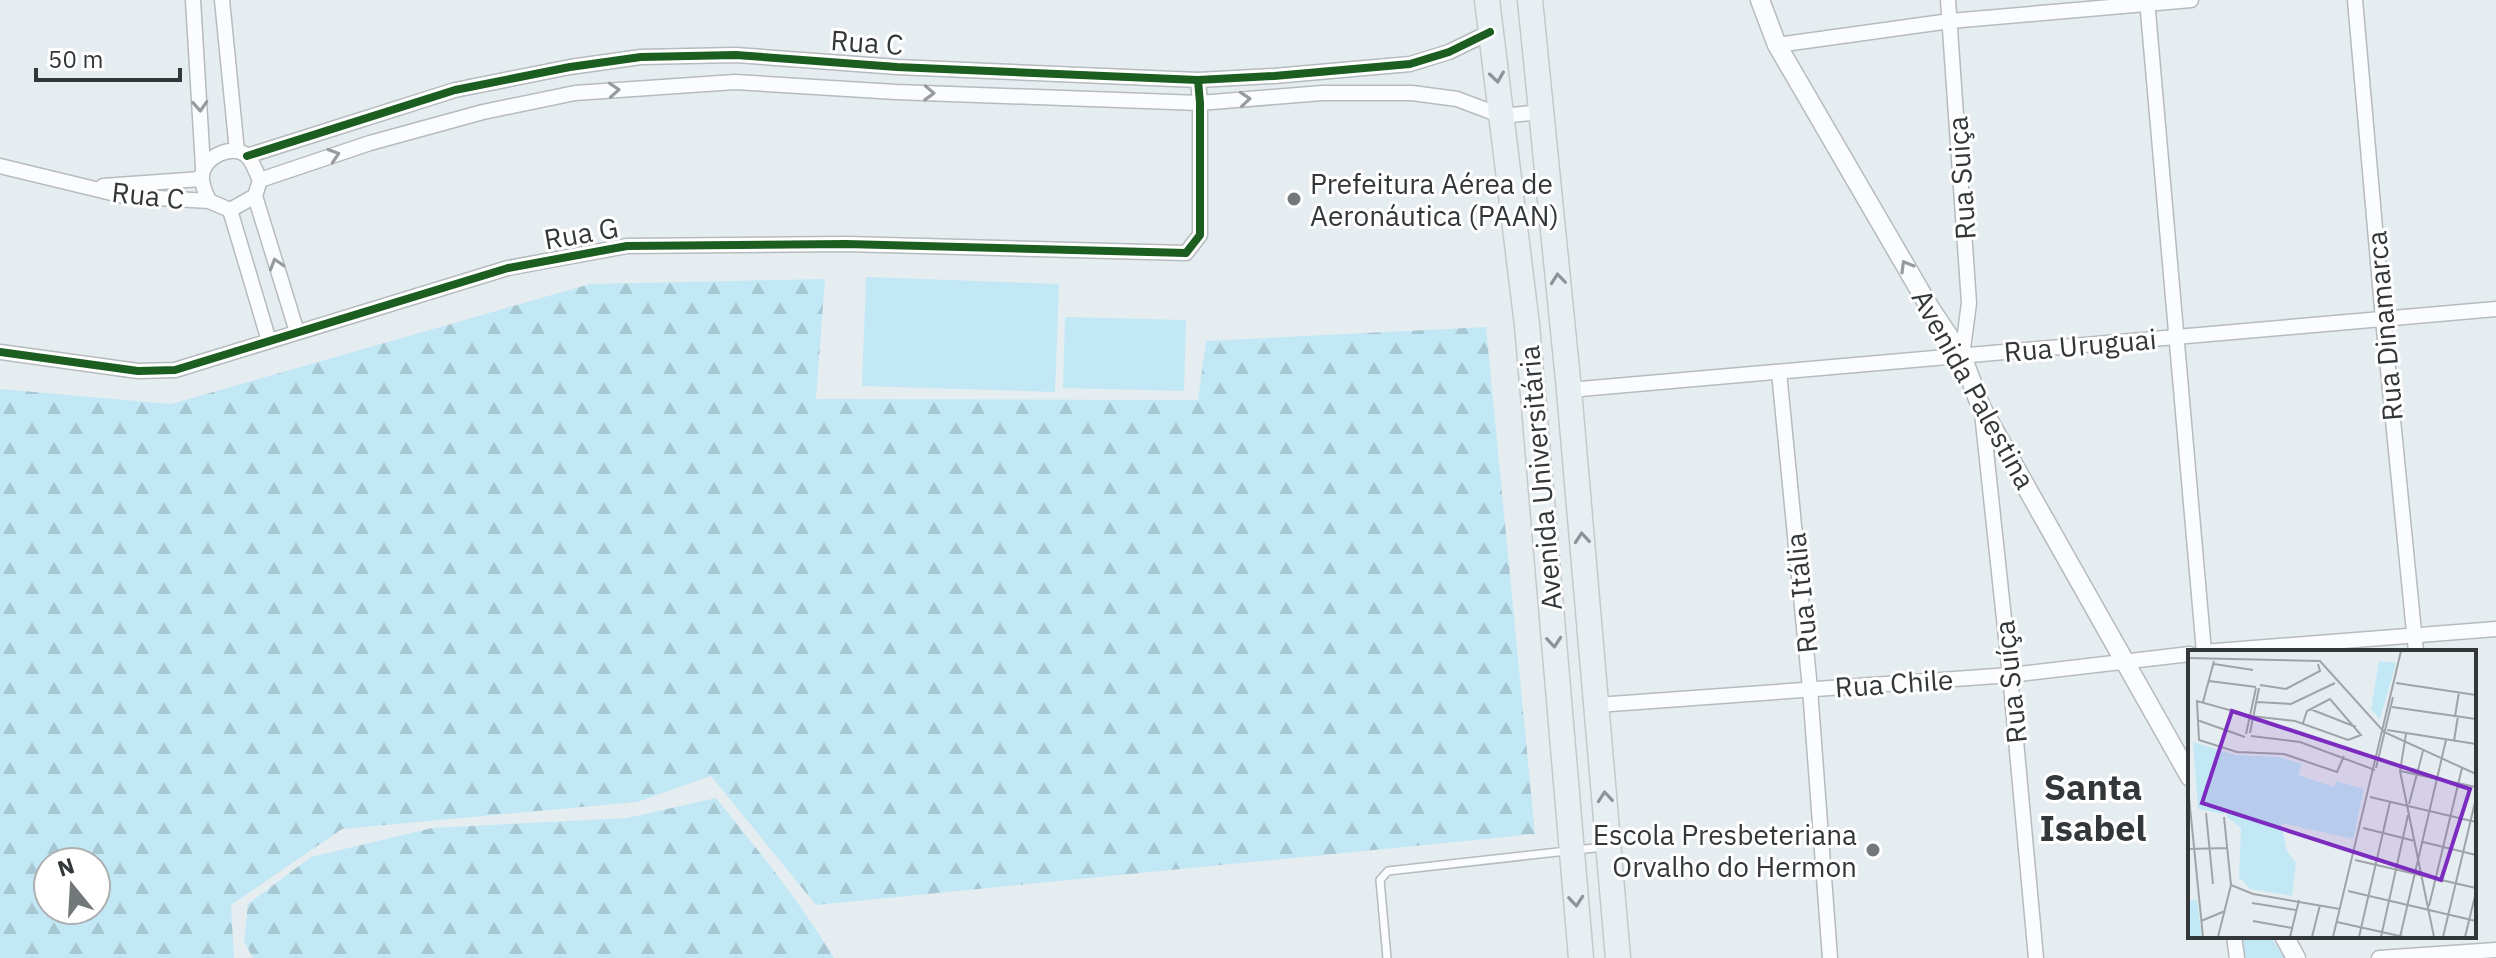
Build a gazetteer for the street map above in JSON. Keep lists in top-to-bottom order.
{
  "streets": {
    "main road": ["Avenida Universitária"],
    "street": [
      "Rua C",
      "Rua Suiça",
      "Rua G",
      "Rua Dinamarca",
      "Rua Uruguai",
      "Avenida Palestina",
      "Rua Itália",
      "Rua Suíça",
      "Rua Chile"
    ]
  },
  "crossings": [
    ["Rua C", "Rua G"],
    ["Rua C", "Avenida Universitária"],
    ["Rua Suiça", "Rua Uruguai"],
    ["Rua Suiça", "Avenida Palestina"],
    ["Rua Dinamarca", "Rua Uruguai"],
    ["Rua Uruguai", "Avenida Palestina"],
    ["Rua Uruguai", "Avenida Universitária"],
    ["Rua Uruguai", "Rua Itália"],
    ["Avenida Palestina", "Rua Suíça"],
    ["Avenida Palestina", "Rua Chile"],
    ["Avenida Universitária", "Rua Chile"],
    ["Rua Itália", "Rua Chile"],
    ["Rua Suíça", "Rua Chile"]
  ],
  "one_way": ["Avenida Palestina"],
  "districts": ["Santa Isabel"],
  "places": ["Prefeitura Aérea de Aeronáutica (PAAN)", "Escola Presbeteriana Orvalho do Hermon"],
  "scale_bar": "50 m",
  "north": "top"
}
